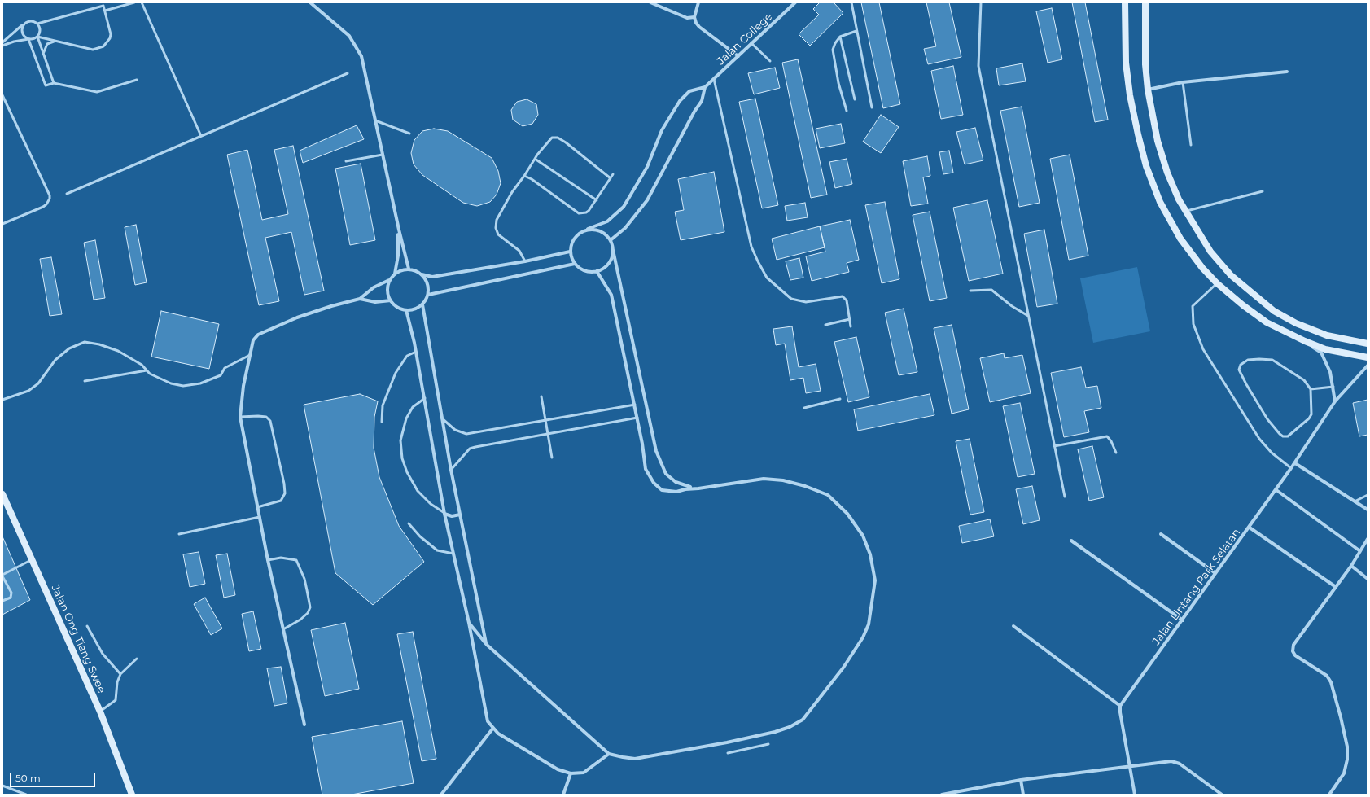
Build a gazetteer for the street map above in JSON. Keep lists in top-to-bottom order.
{
  "streets": {
    "main road": ["Jalan Ong Tiang Swee"],
    "street": ["Jalan College", "Jalan Lintang Park Selatan"]
  },
  "scale_bar": "50 m"
}
